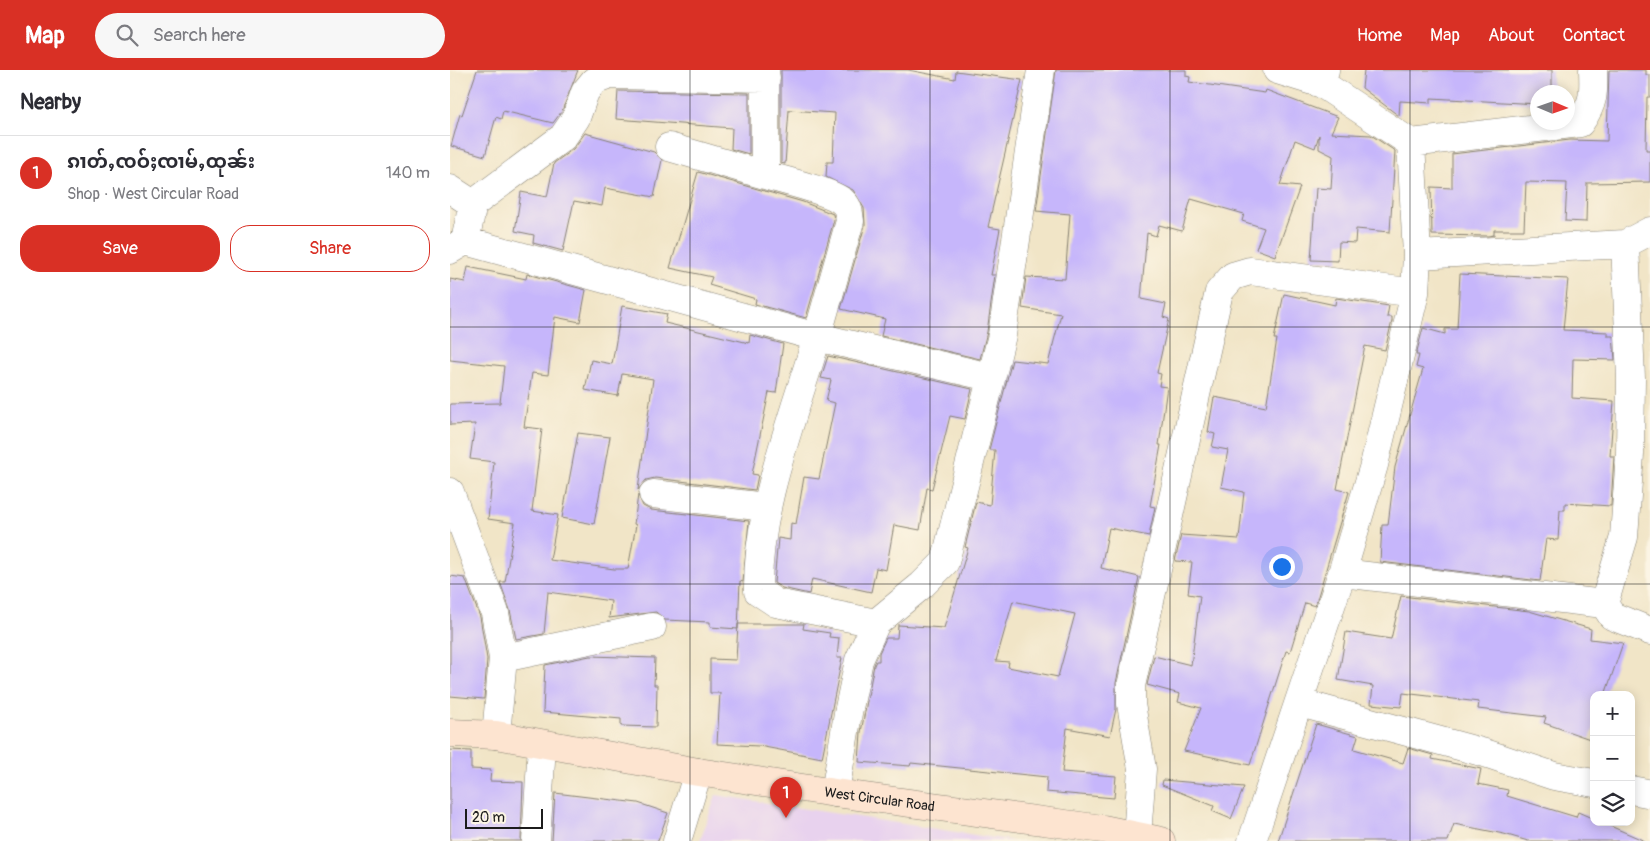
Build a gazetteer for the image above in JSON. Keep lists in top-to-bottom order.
{
  "streets": {
    "street": ["West Circular Road"]
  },
  "scale_bar": "20 m",
  "north": "right",
  "page": {
    "header": "Map",
    "search": "Search here",
    "nav": [
      "Home",
      "Map",
      "About",
      "Contact"
    ],
    "heading": "Nearby",
    "list": [
      {
        "mark": "1",
        "name": "ၵၢတ်ႇၸဝ်ႈၸၢမ်ႇထုၼ်း",
        "note": "Shop · West Circular Road",
        "value": "140 m"
      }
    ],
    "buttons": ["Save", "Share"],
    "map_buttons": ["+", "−"],
    "pins": "1",
    "scale": "20 m"
  }
}
